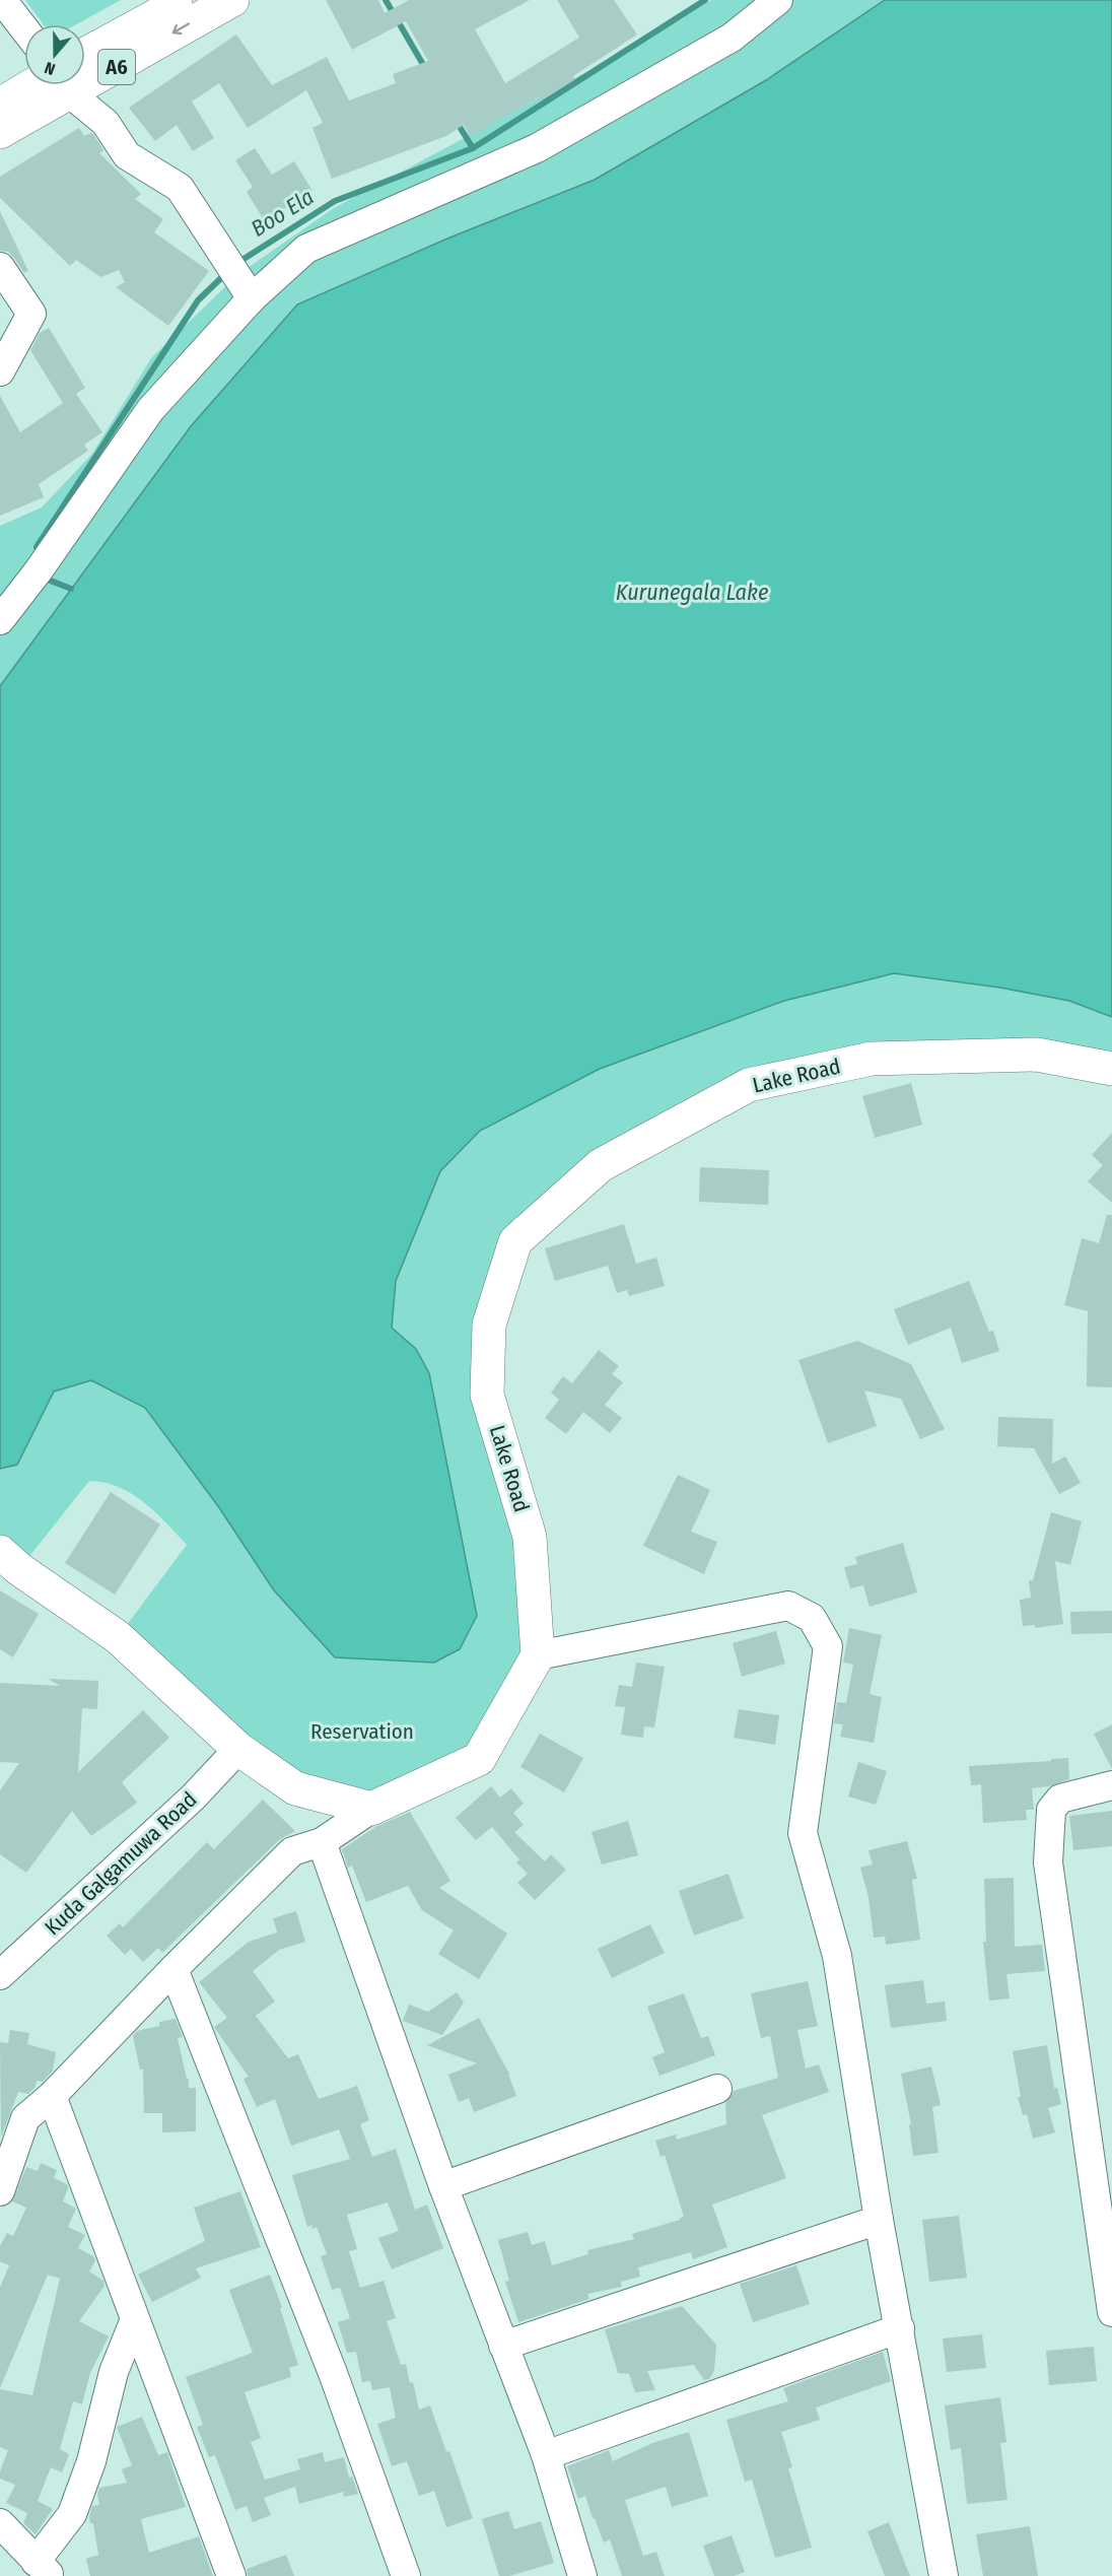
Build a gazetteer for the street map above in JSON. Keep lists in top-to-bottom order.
{
  "streets": {
    "main road": ["A6", "Lake Road"],
    "street": ["Kuda Galgamuwa Road"]
  },
  "water": ["Boo Ela", "Kurunegala Lake"],
  "parks": ["Reservation"],
  "north": "bottom"
}
